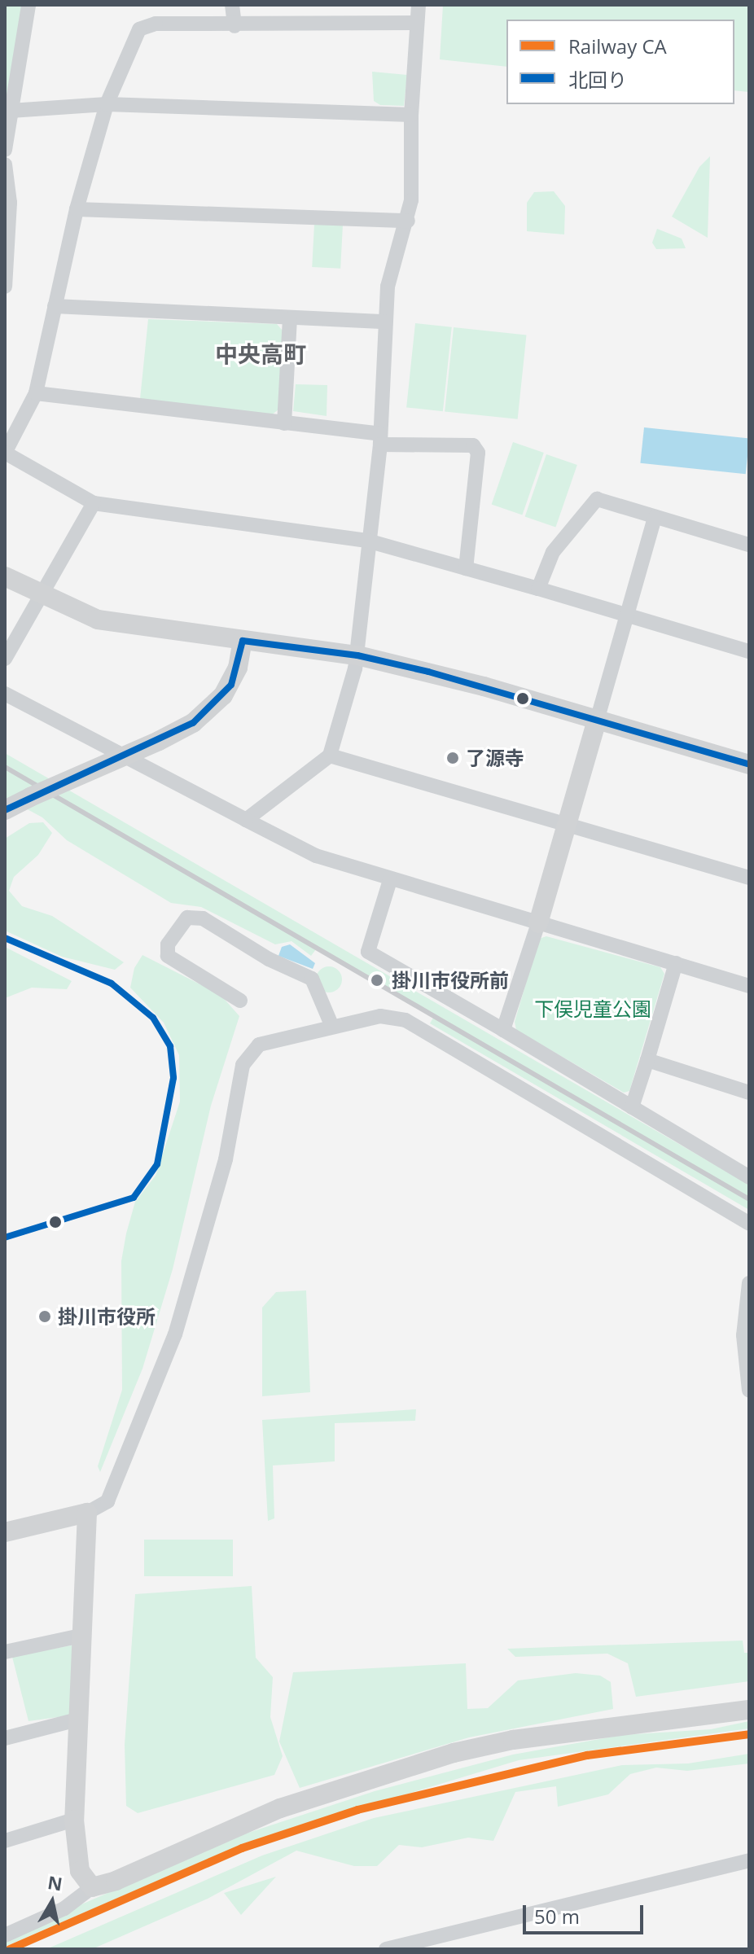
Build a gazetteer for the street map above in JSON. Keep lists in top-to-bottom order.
{
  "districts": ["中央高町"],
  "parks": ["下俣児童公園"],
  "places": ["了源寺", "掛川市役所前", "掛川市役所"],
  "lines": ["transit line 北回り", "rail line CA"],
  "legend": ["Railway CA", "北回り"],
  "scale_bar": "50 m",
  "north": "top"
}
